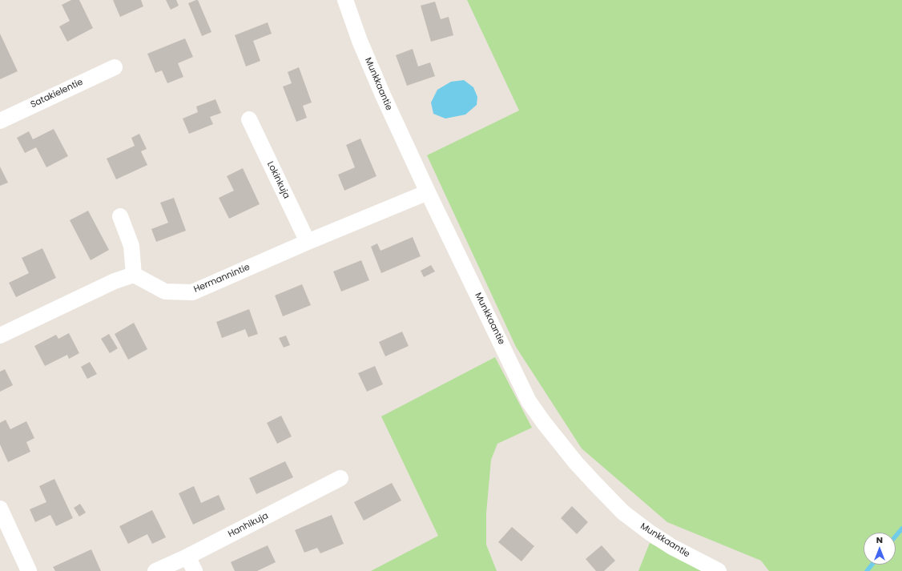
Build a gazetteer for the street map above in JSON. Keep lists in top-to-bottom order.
{
  "streets": {
    "street": [
      "Munkkaantie",
      "Satakielentie",
      "Lokinkuja",
      "Hermannintie",
      "Hanhikuja"
    ]
  },
  "crossings": [
    ["Munkkaantie", "Hermannintie"],
    ["Lokinkuja", "Hermannintie"]
  ],
  "north": "top"
}
